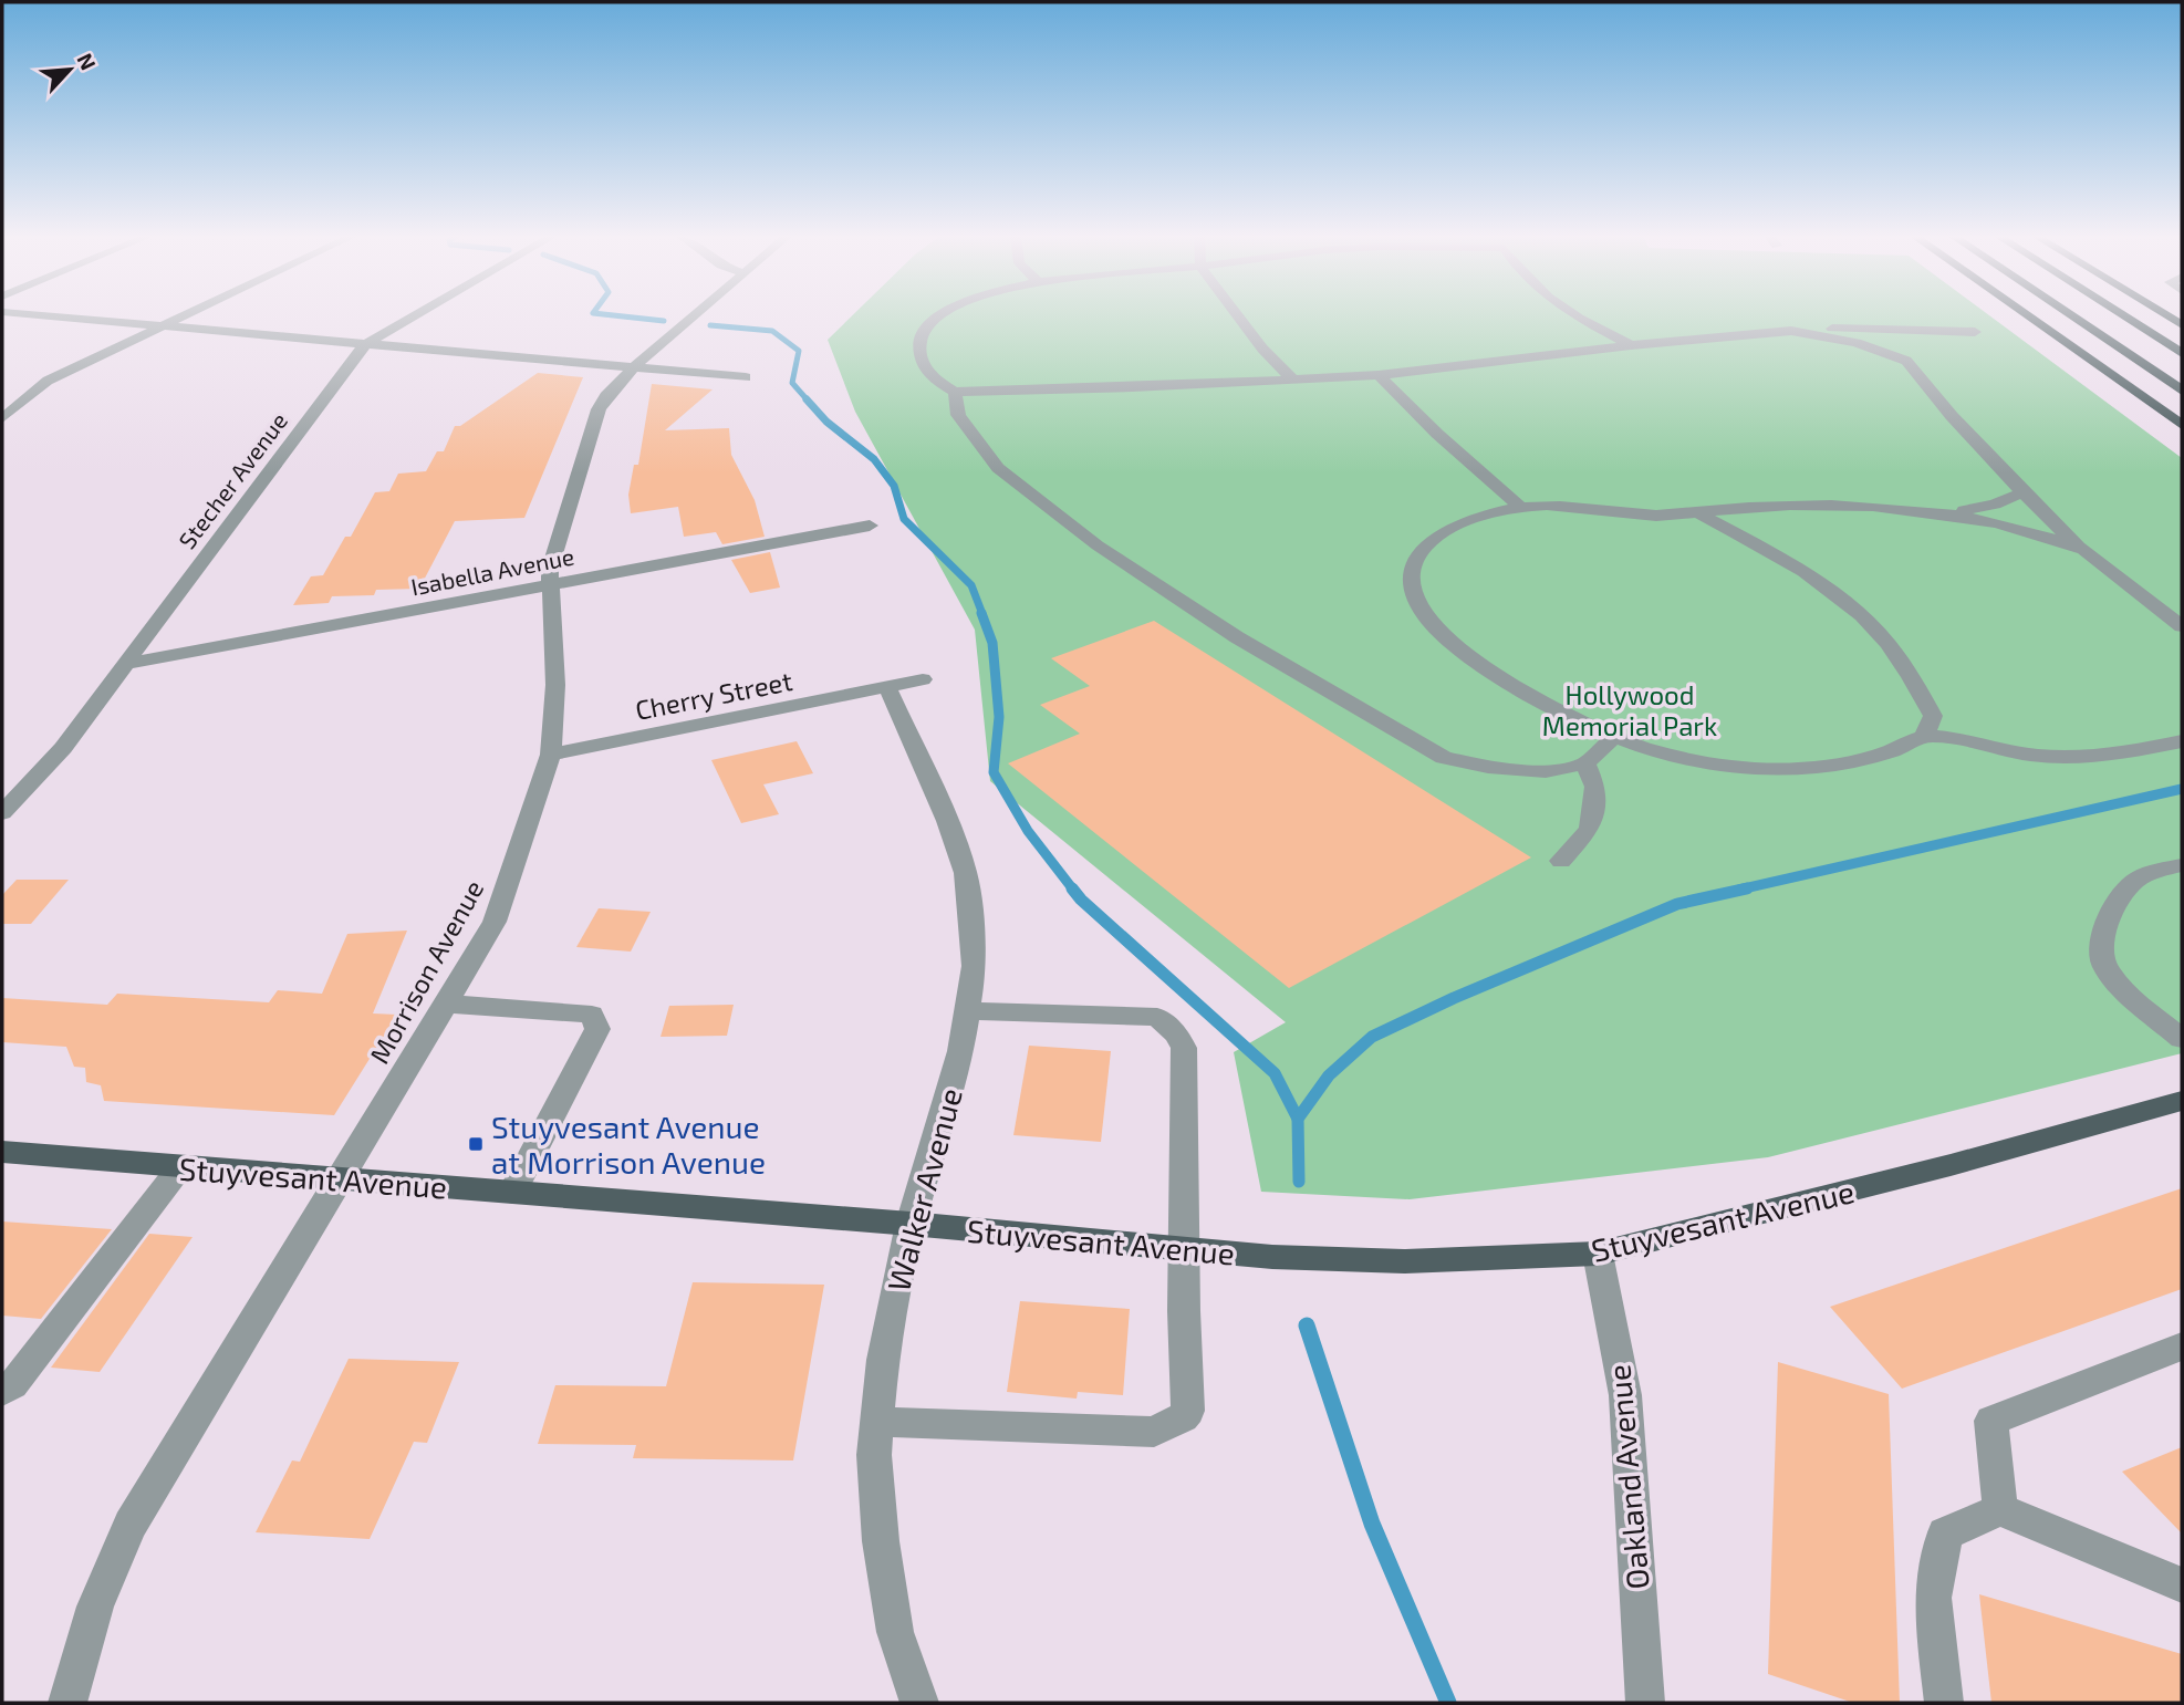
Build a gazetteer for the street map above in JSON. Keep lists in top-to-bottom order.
{
  "streets": {
    "main road": ["Stuyvesant Avenue"],
    "street": [
      "Stecher Avenue",
      "Isabella Avenue",
      "Cherry Street",
      "Morrison Avenue",
      "Walker Avenue",
      "Oakland Avenue"
    ]
  },
  "crossings": [
    ["Stecher Avenue", "Isabella Avenue"],
    ["Isabella Avenue", "Morrison Avenue"],
    ["Cherry Street", "Morrison Avenue"],
    ["Cherry Street", "Walker Avenue"],
    ["Morrison Avenue", "Stuyvesant Avenue"],
    ["Stuyvesant Avenue", "Walker Avenue"],
    ["Stuyvesant Avenue", "Oakland Avenue"]
  ],
  "parks": ["Hollywood Memorial Park"],
  "places": {
    "transit": ["Stuyvesant Avenue at Morrison Avenue"]
  },
  "north": "top right"
}
